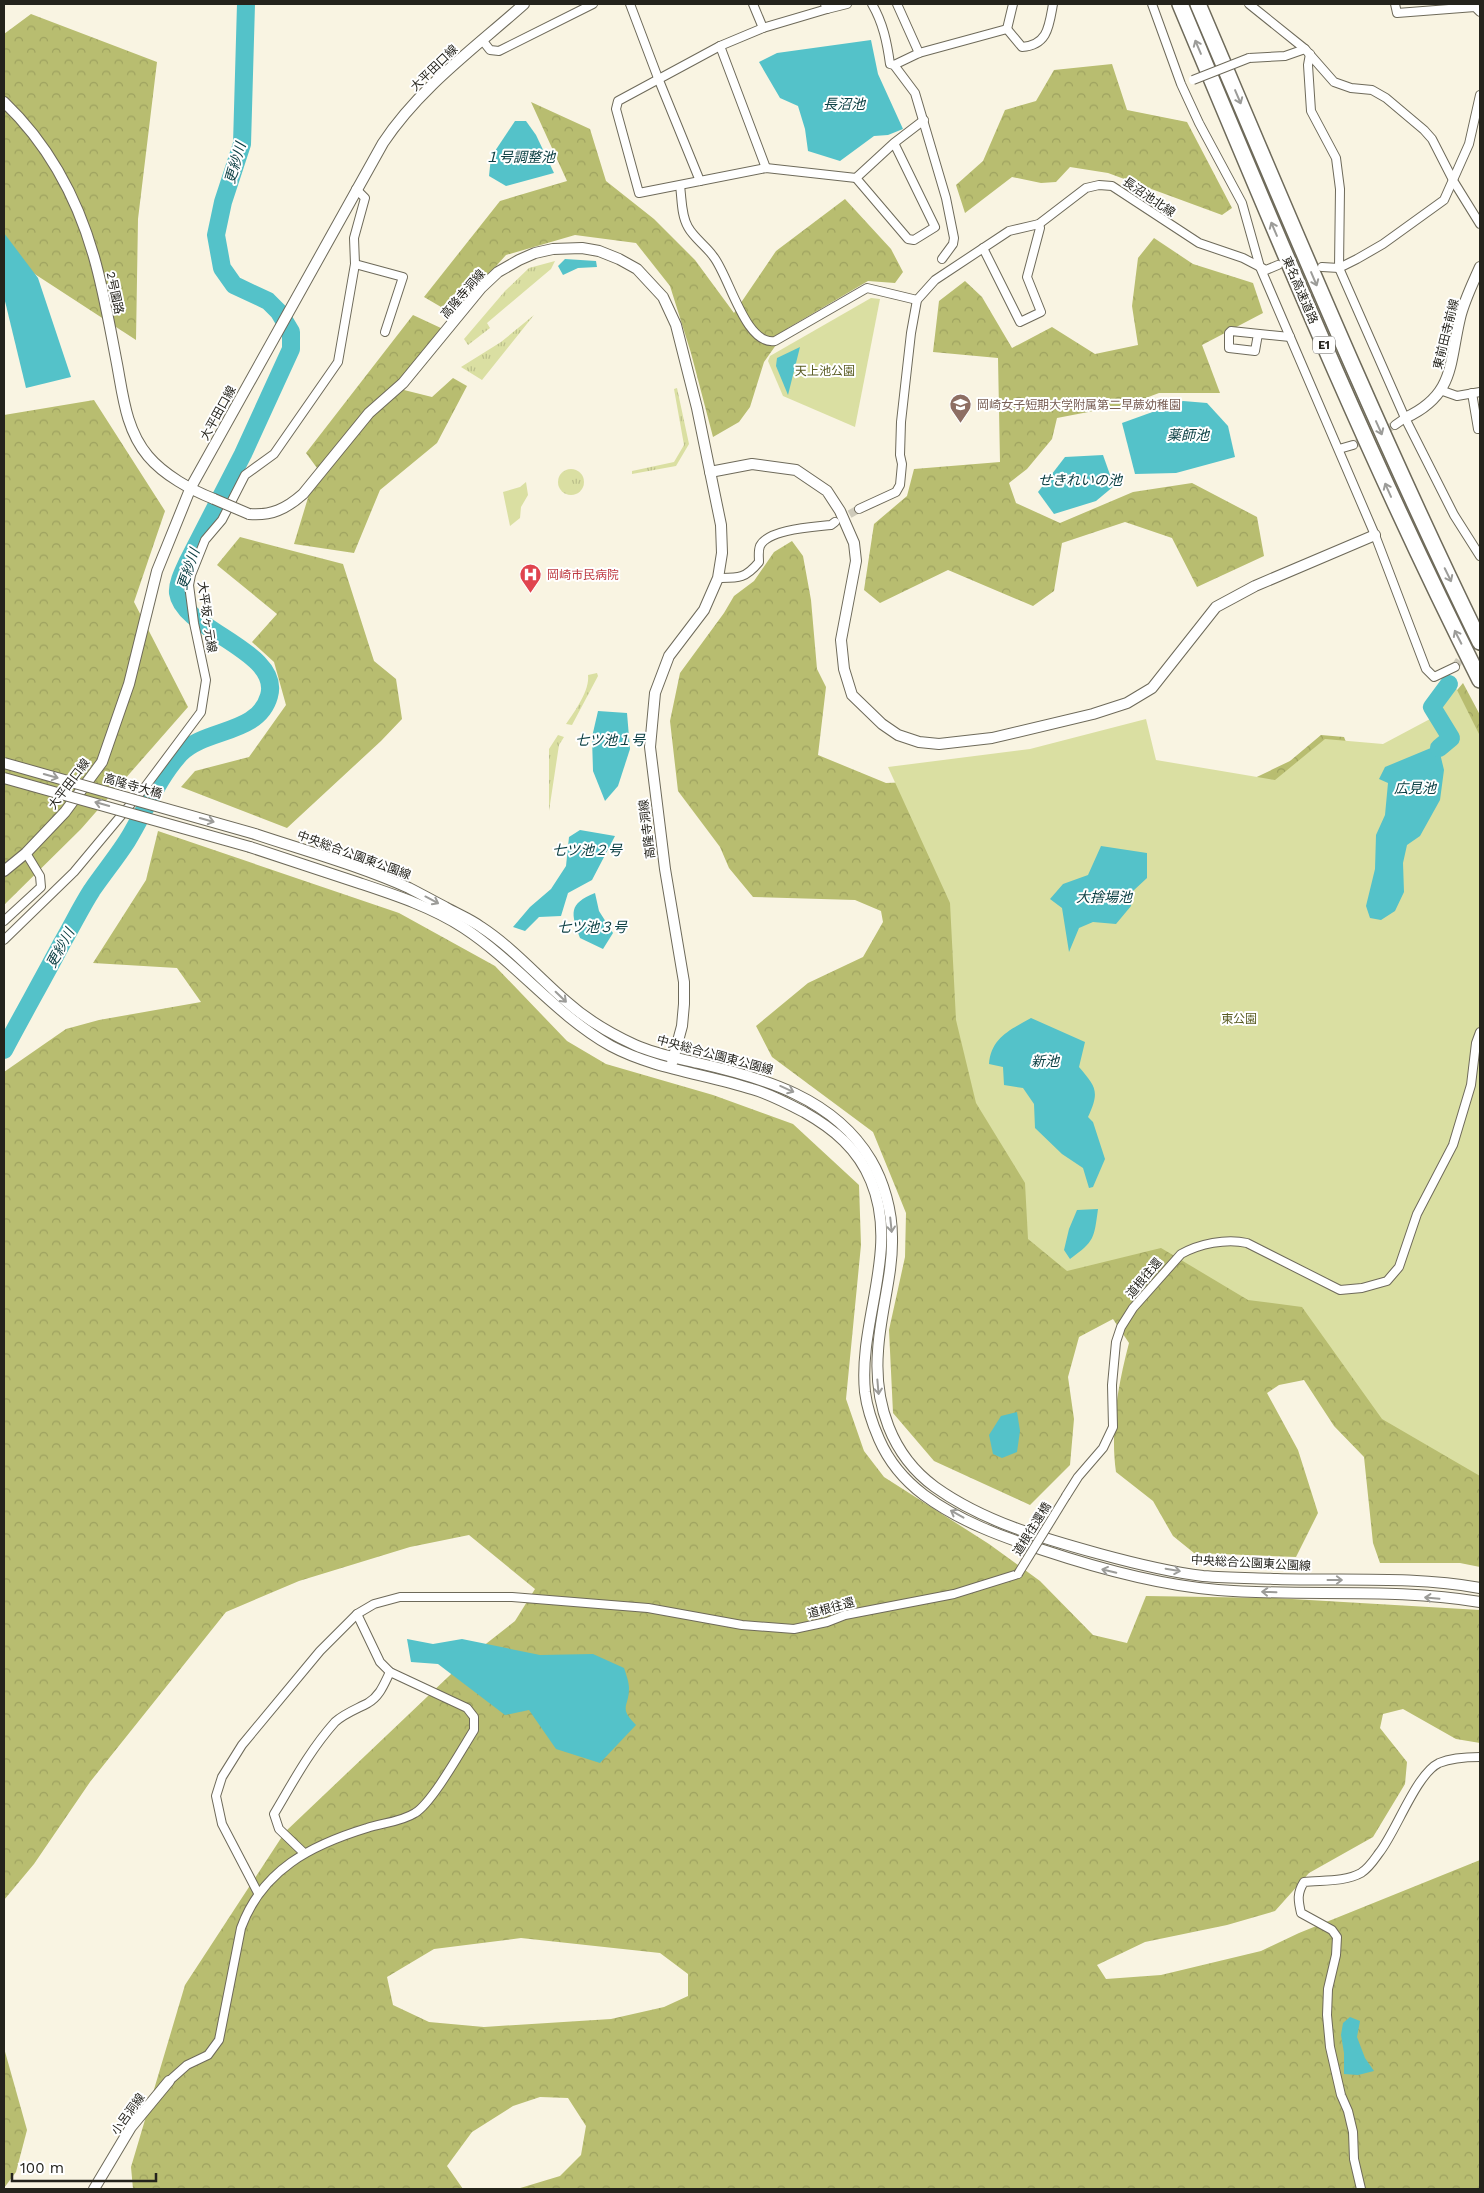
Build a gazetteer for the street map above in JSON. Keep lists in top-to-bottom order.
{
  "streets": {
    "highway": ["東名高速道路", "E1"],
    "street": [
      "大平田口線",
      "長沼池北線",
      "2号園路",
      "高隆寺洞線",
      "東前田寺前線",
      "大平坂ヶ元線",
      "高隆寺大橋",
      "中央総合公園東公園線",
      "道根往還",
      "道根往還橋",
      "小呂洞線"
    ]
  },
  "crossings": [
    ["大平田口線", "2号園路"],
    ["大平田口線", "大平坂ヶ元線"],
    ["2号園路", "高隆寺洞線"],
    ["高隆寺洞線", "中央総合公園東公園線"],
    ["高隆寺大橋", "中央総合公園東公園線"],
    ["道根往還", "道根往還橋"]
  ],
  "one_way": ["中央総合公園東公園線"],
  "water": [
    "長沼池",
    "１号調整池",
    "更紗川",
    "薬師池",
    "せきれいの池",
    "七ツ池１号",
    "広見池",
    "七ツ池２号",
    "大捨場池",
    "七ツ池３号",
    "新池"
  ],
  "parks": ["天上池公園", "東公園"],
  "places": {
    "school or university": ["岡崎女子短期大学附属第二早蕨幼稚園"],
    "hospital": ["岡崎市民病院"]
  },
  "scale_bar": "100 m"
}
